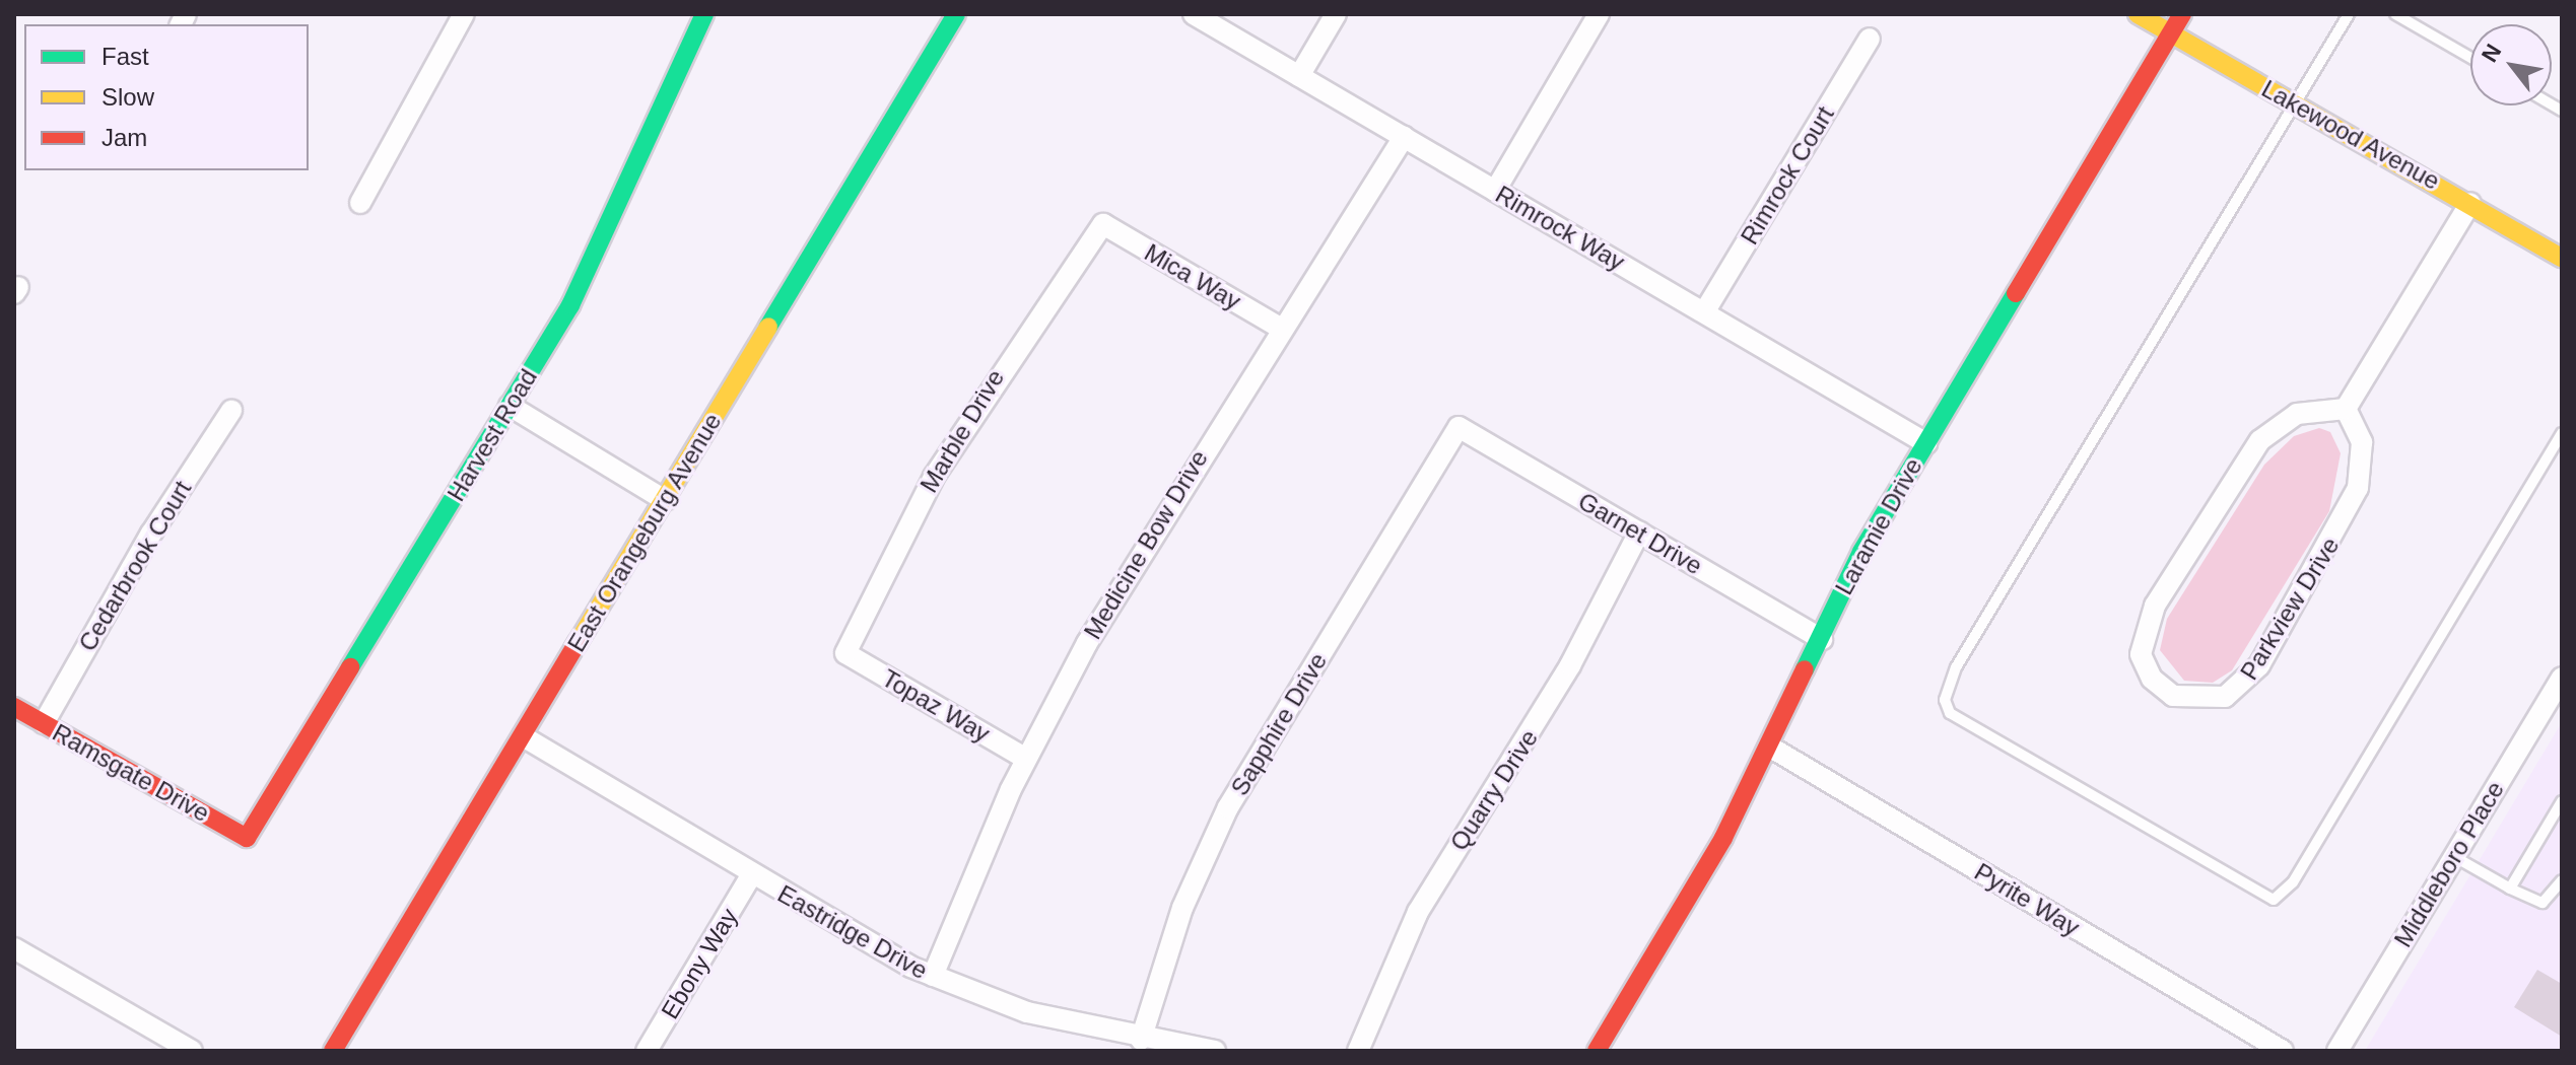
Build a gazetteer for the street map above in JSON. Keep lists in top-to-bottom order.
{
  "streets": {
    "street": [
      "Lakewood Avenue",
      "Rimrock Court",
      "Rimrock Way",
      "Mica Way",
      "Marble Drive",
      "Harvest Road",
      "Laramie Drive",
      "East Orangeburg Avenue",
      "Garnet Drive",
      "Medicine Bow Drive",
      "Cedarbrook Court",
      "Parkview Drive",
      "Topaz Way",
      "Sapphire Drive",
      "Ramsgate Drive",
      "Quarry Drive",
      "Middleboro Place",
      "Pyrite Way",
      "Eastridge Drive",
      "Ebony Way"
    ]
  },
  "crossings": [
    ["Lakewood Avenue", "Laramie Drive"],
    ["Rimrock Court", "Rimrock Way"],
    ["Rimrock Way", "Laramie Drive"],
    ["Rimrock Way", "Medicine Bow Drive"],
    ["Mica Way", "Marble Drive"],
    ["Mica Way", "Medicine Bow Drive"],
    ["Marble Drive", "Topaz Way"],
    ["Harvest Road", "Ramsgate Drive"],
    ["Laramie Drive", "Garnet Drive"],
    ["Laramie Drive", "Pyrite Way"],
    ["East Orangeburg Avenue", "Eastridge Drive"],
    ["Garnet Drive", "Sapphire Drive"],
    ["Garnet Drive", "Quarry Drive"],
    ["Medicine Bow Drive", "Topaz Way"],
    ["Medicine Bow Drive", "Eastridge Drive"],
    ["Cedarbrook Court", "Ramsgate Drive"],
    ["Sapphire Drive", "Eastridge Drive"],
    ["Eastridge Drive", "Ebony Way"]
  ],
  "legend": ["Fast", "Slow", "Jam"],
  "north": "top left"
}
